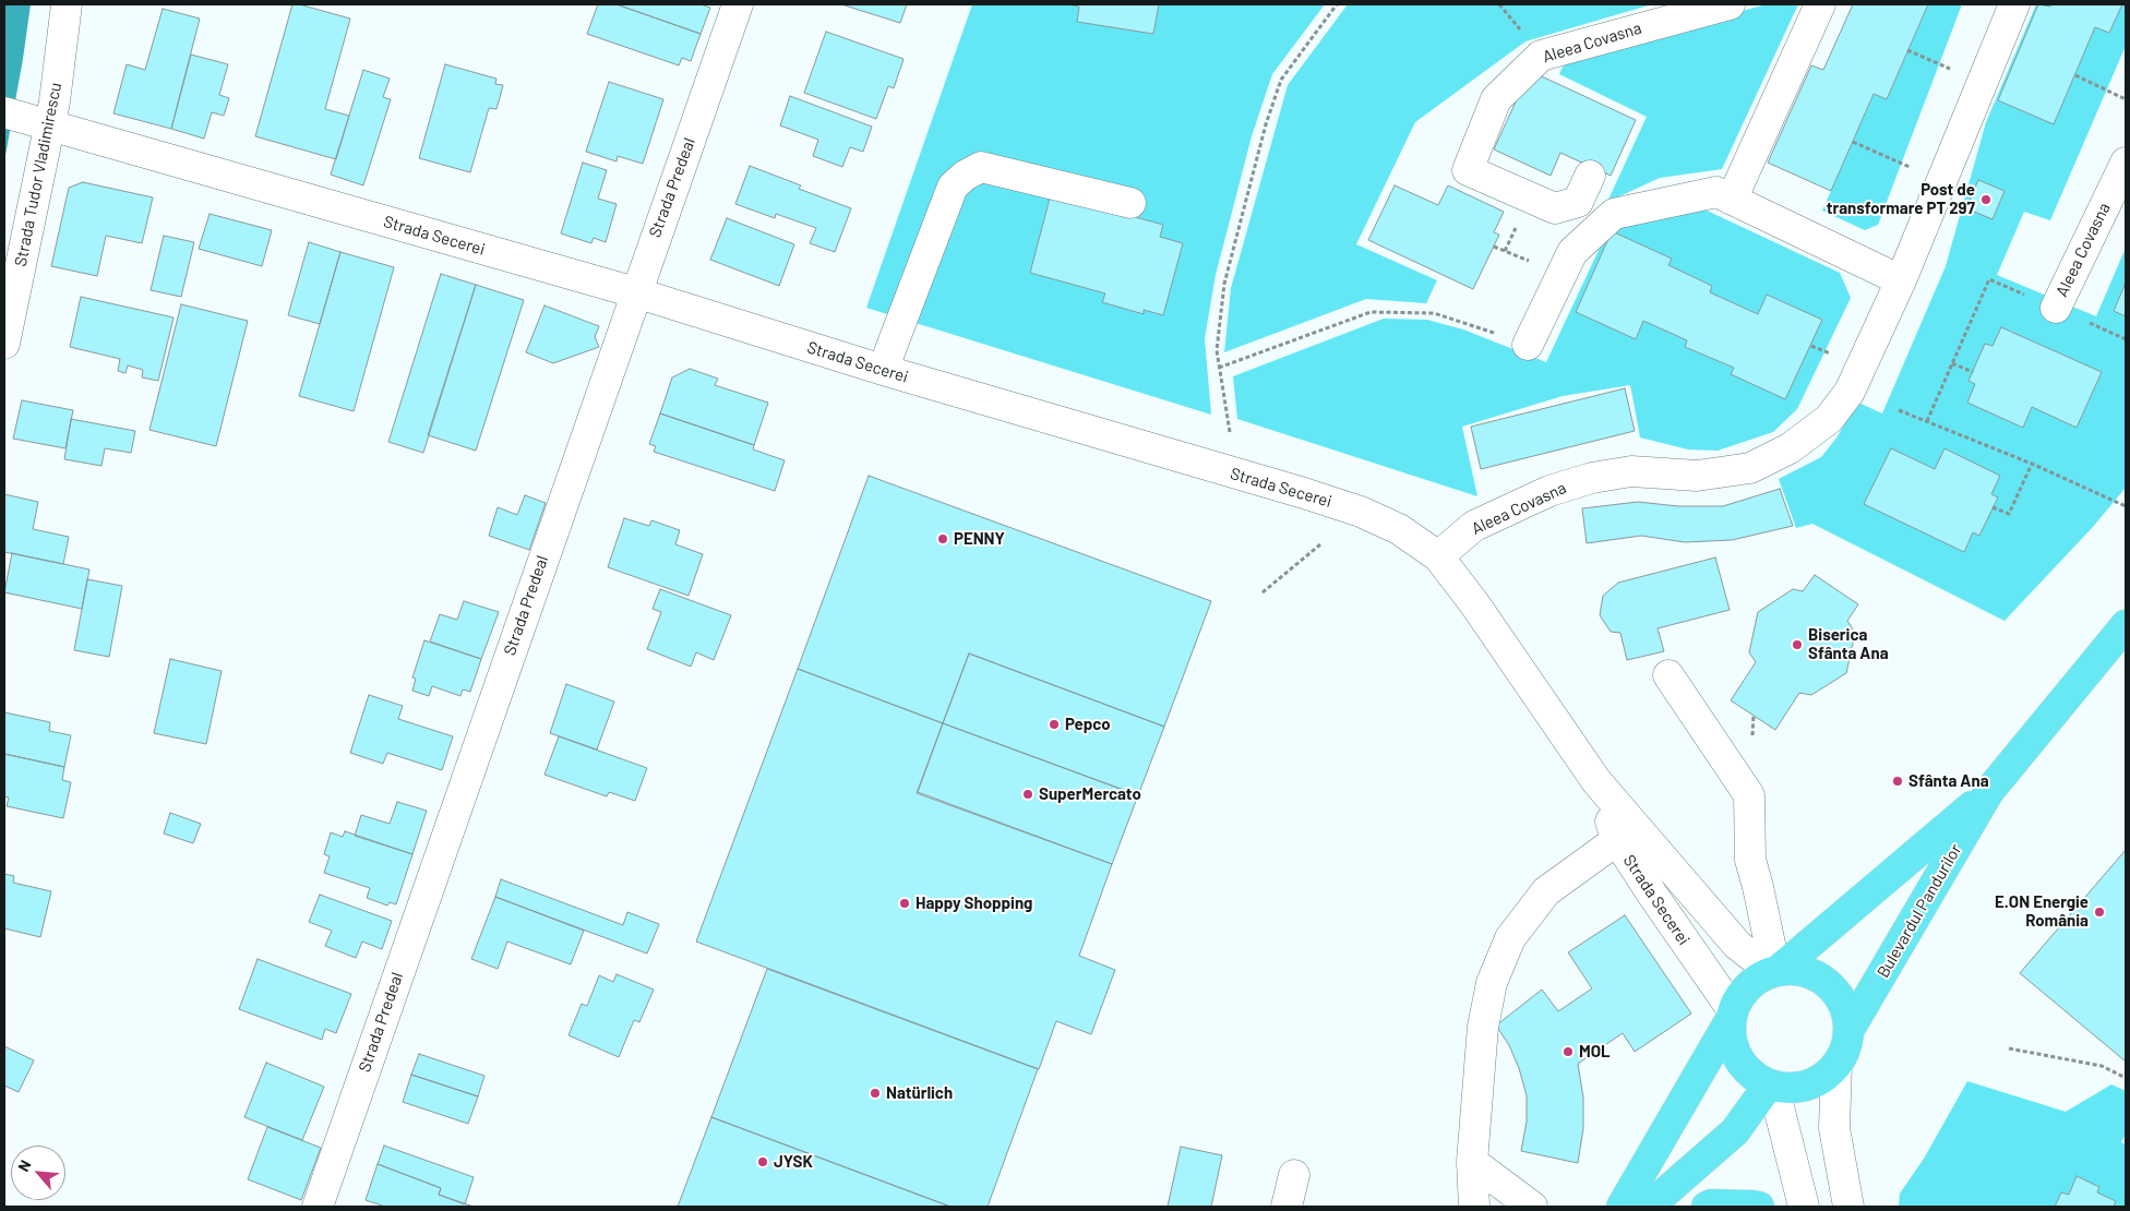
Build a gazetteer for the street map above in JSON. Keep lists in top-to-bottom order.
{
  "streets": {
    "main road": ["Bulevardul Pandurilor"],
    "street": [
      "Aleea Covasna",
      "Strada Tudor Vladimirescu",
      "Strada Predeal",
      "Strada Secerei"
    ]
  },
  "crossings": [
    ["Aleea Covasna", "Strada Secerei"],
    ["Strada Tudor Vladimirescu", "Strada Secerei"],
    ["Strada Predeal", "Strada Secerei"],
    ["Strada Secerei", "Bulevardul Pandurilor"]
  ],
  "places": [
    "Post de transformare PT 297",
    "PENNY",
    "Biserica Sfânta Ana",
    "Pepco",
    "Sfânta Ana",
    "SuperMercato",
    "Happy Shopping",
    "E.ON Energie România",
    "MOL",
    "Natürlich",
    "JYSK"
  ],
  "north": "top left"
}
